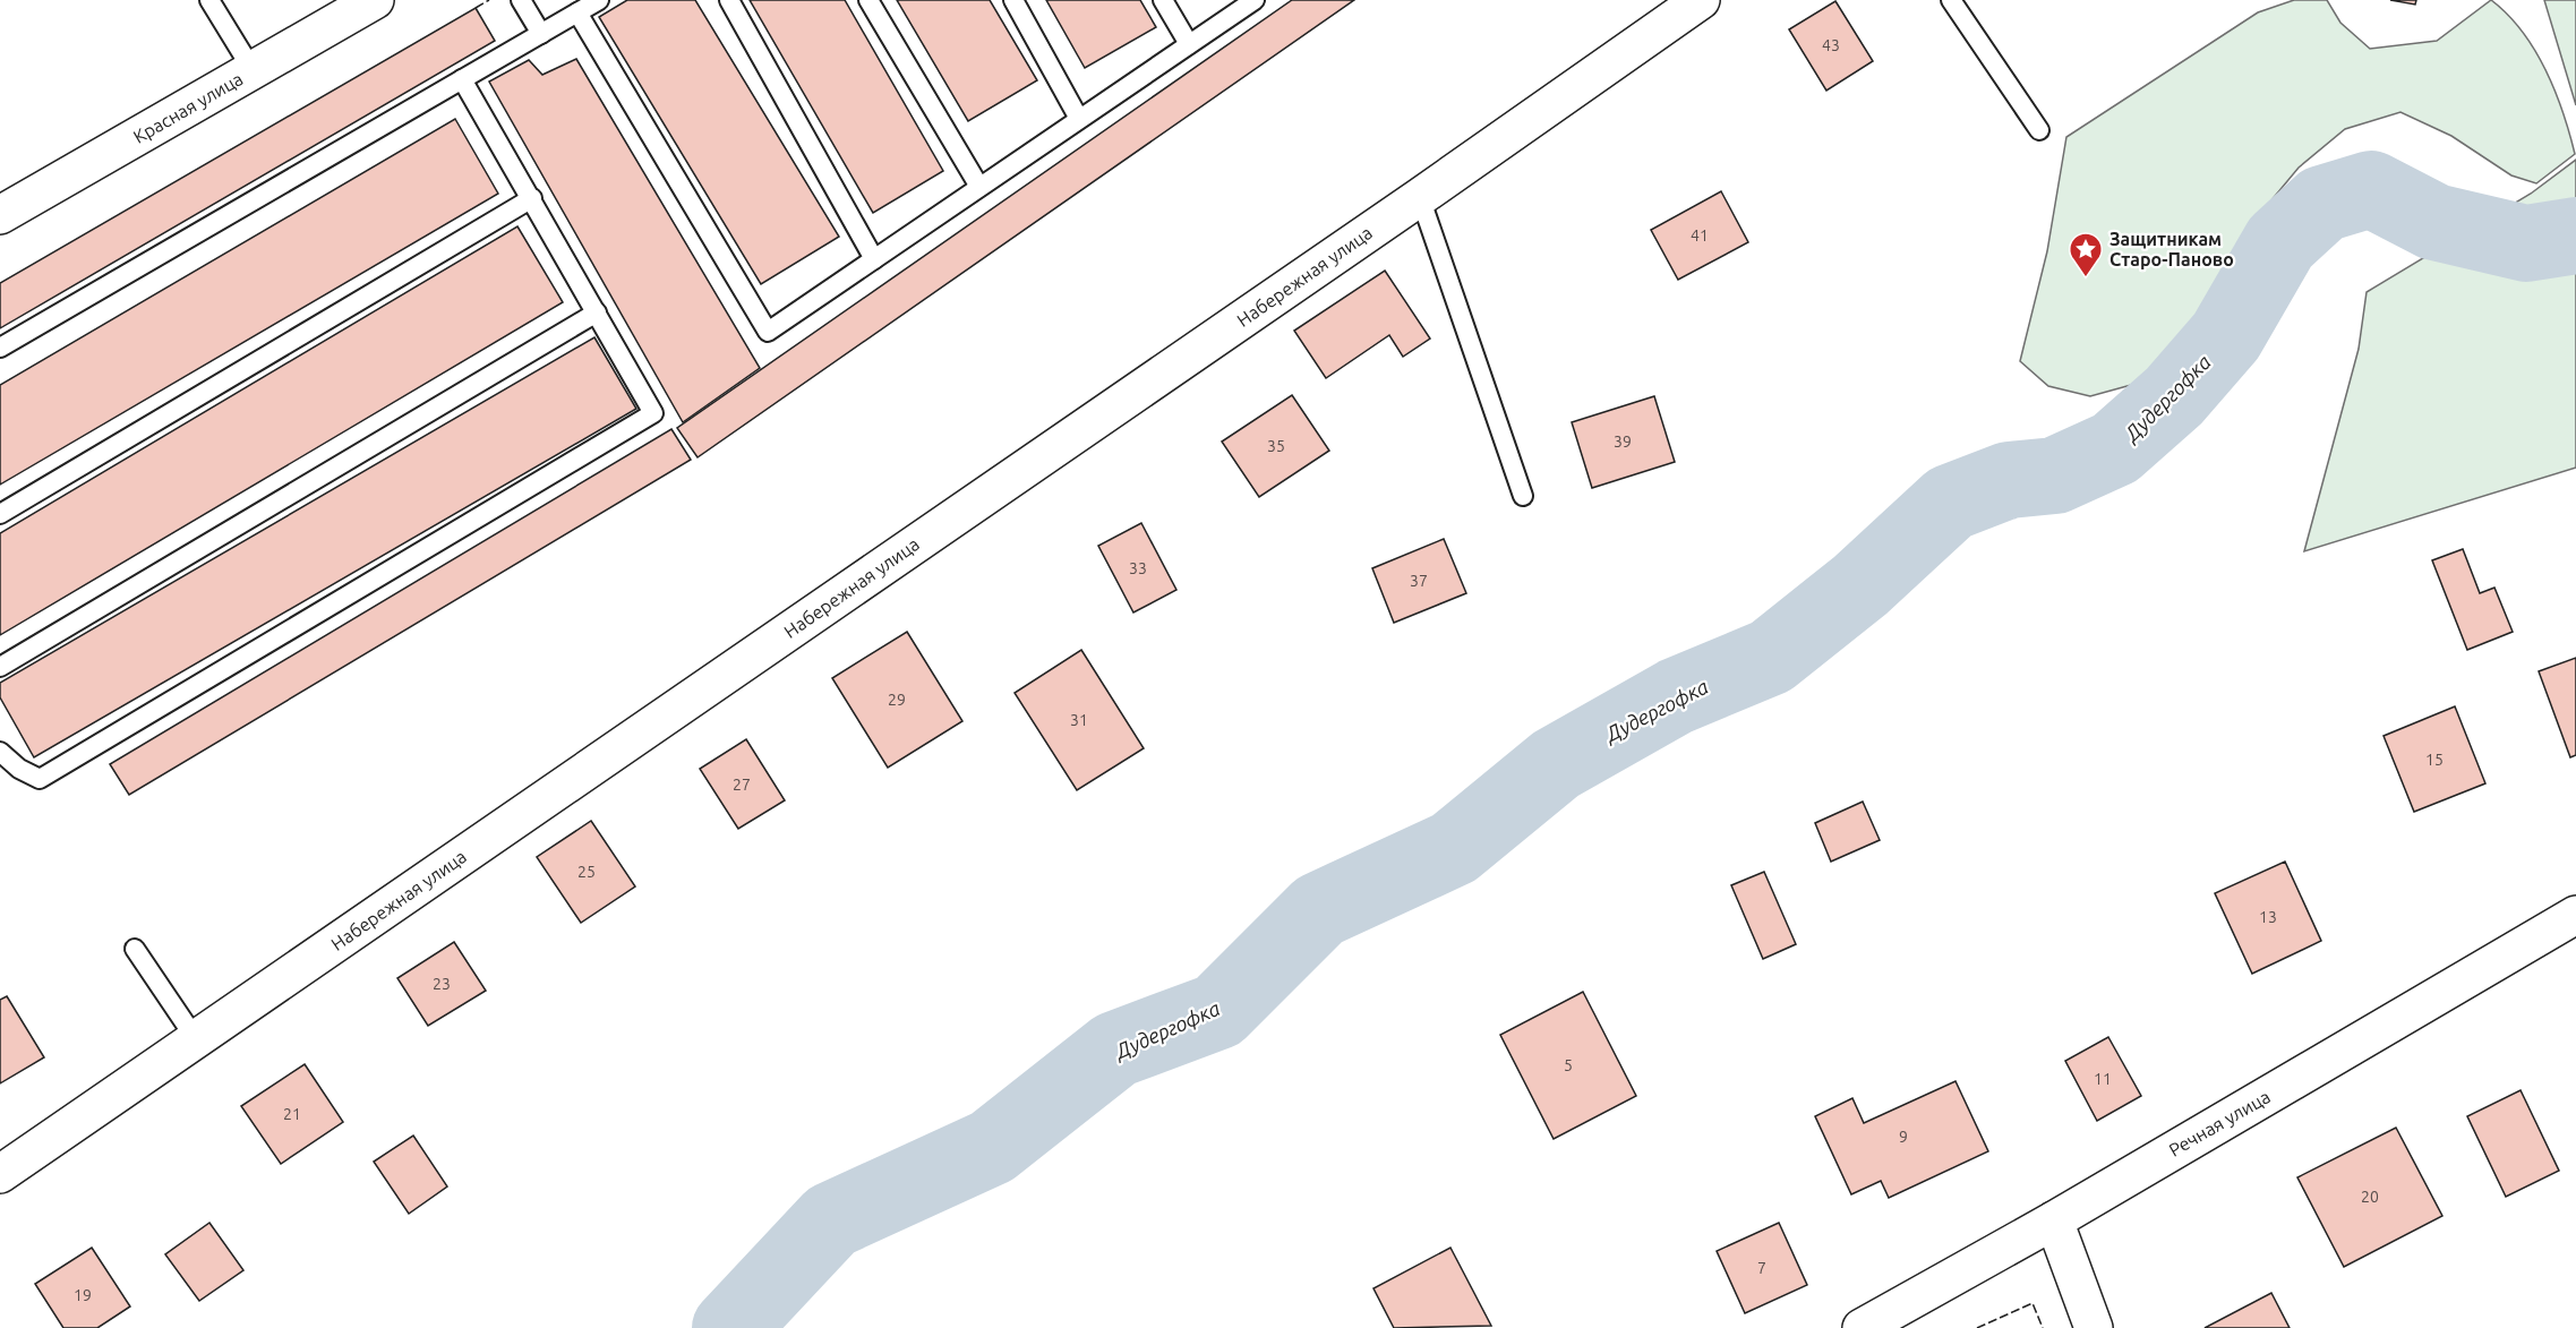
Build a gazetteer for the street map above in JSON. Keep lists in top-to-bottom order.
{
  "streets": {
    "street": ["Красная улица", "Набережная улица", "Речная улица"]
  },
  "water": ["Дудергофка"],
  "places": {
    "place": ["Защитникам Старо-Паново"]
  },
  "house_numbers": [
    "43",
    "41",
    "39",
    "35",
    "33",
    "37",
    "29",
    "31",
    "15",
    "27",
    "25",
    "13",
    "23",
    "5",
    "11",
    "21",
    "9",
    "20",
    "7",
    "19"
  ]
}
